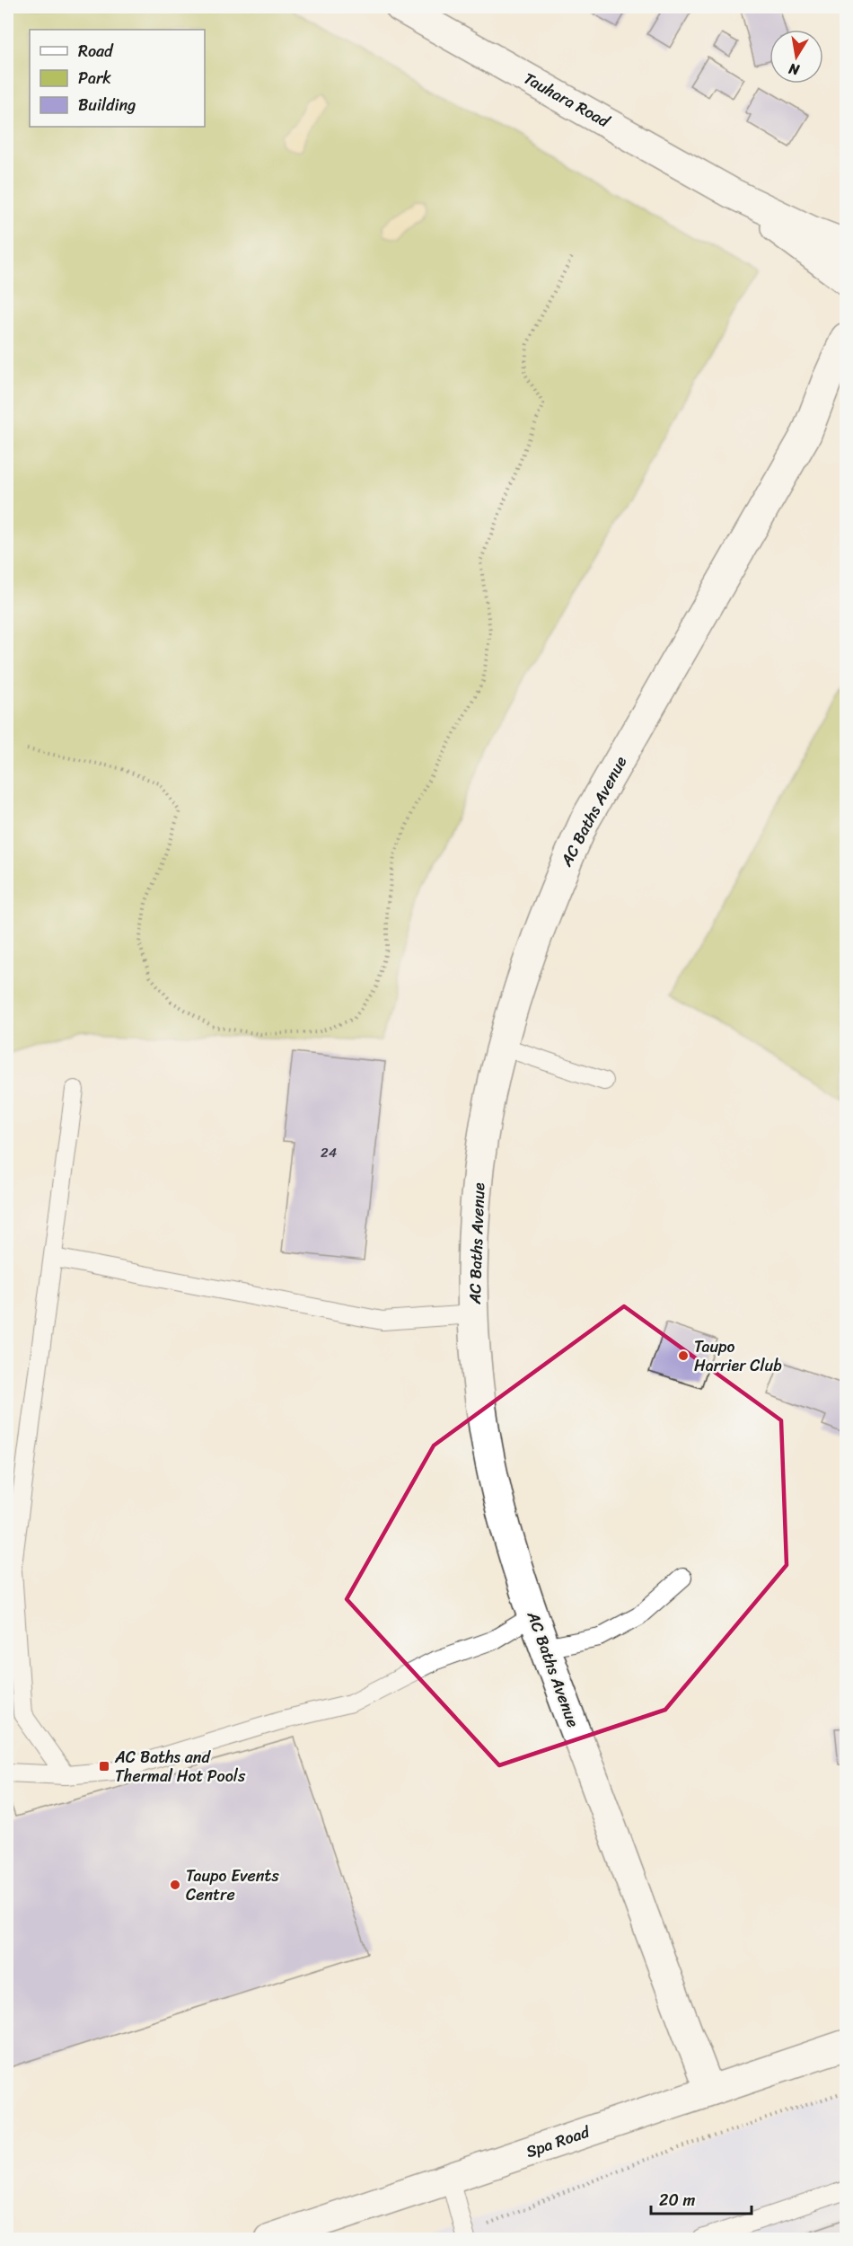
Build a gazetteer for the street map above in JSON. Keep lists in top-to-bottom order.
{
  "streets": {
    "street": ["Tauhara Road", "AC Baths Avenue", "Spa Road"]
  },
  "crossings": [
    ["AC Baths Avenue", "Spa Road"]
  ],
  "places": {
    "other": ["Taupo Harrier Club", "Taupo Events Centre"],
    "transit": ["AC Baths and Thermal Hot Pools"]
  },
  "house_numbers": ["24"],
  "legend": ["Road", "Park", "Building"],
  "scale_bar": "20 m",
  "north": "bottom"
}
